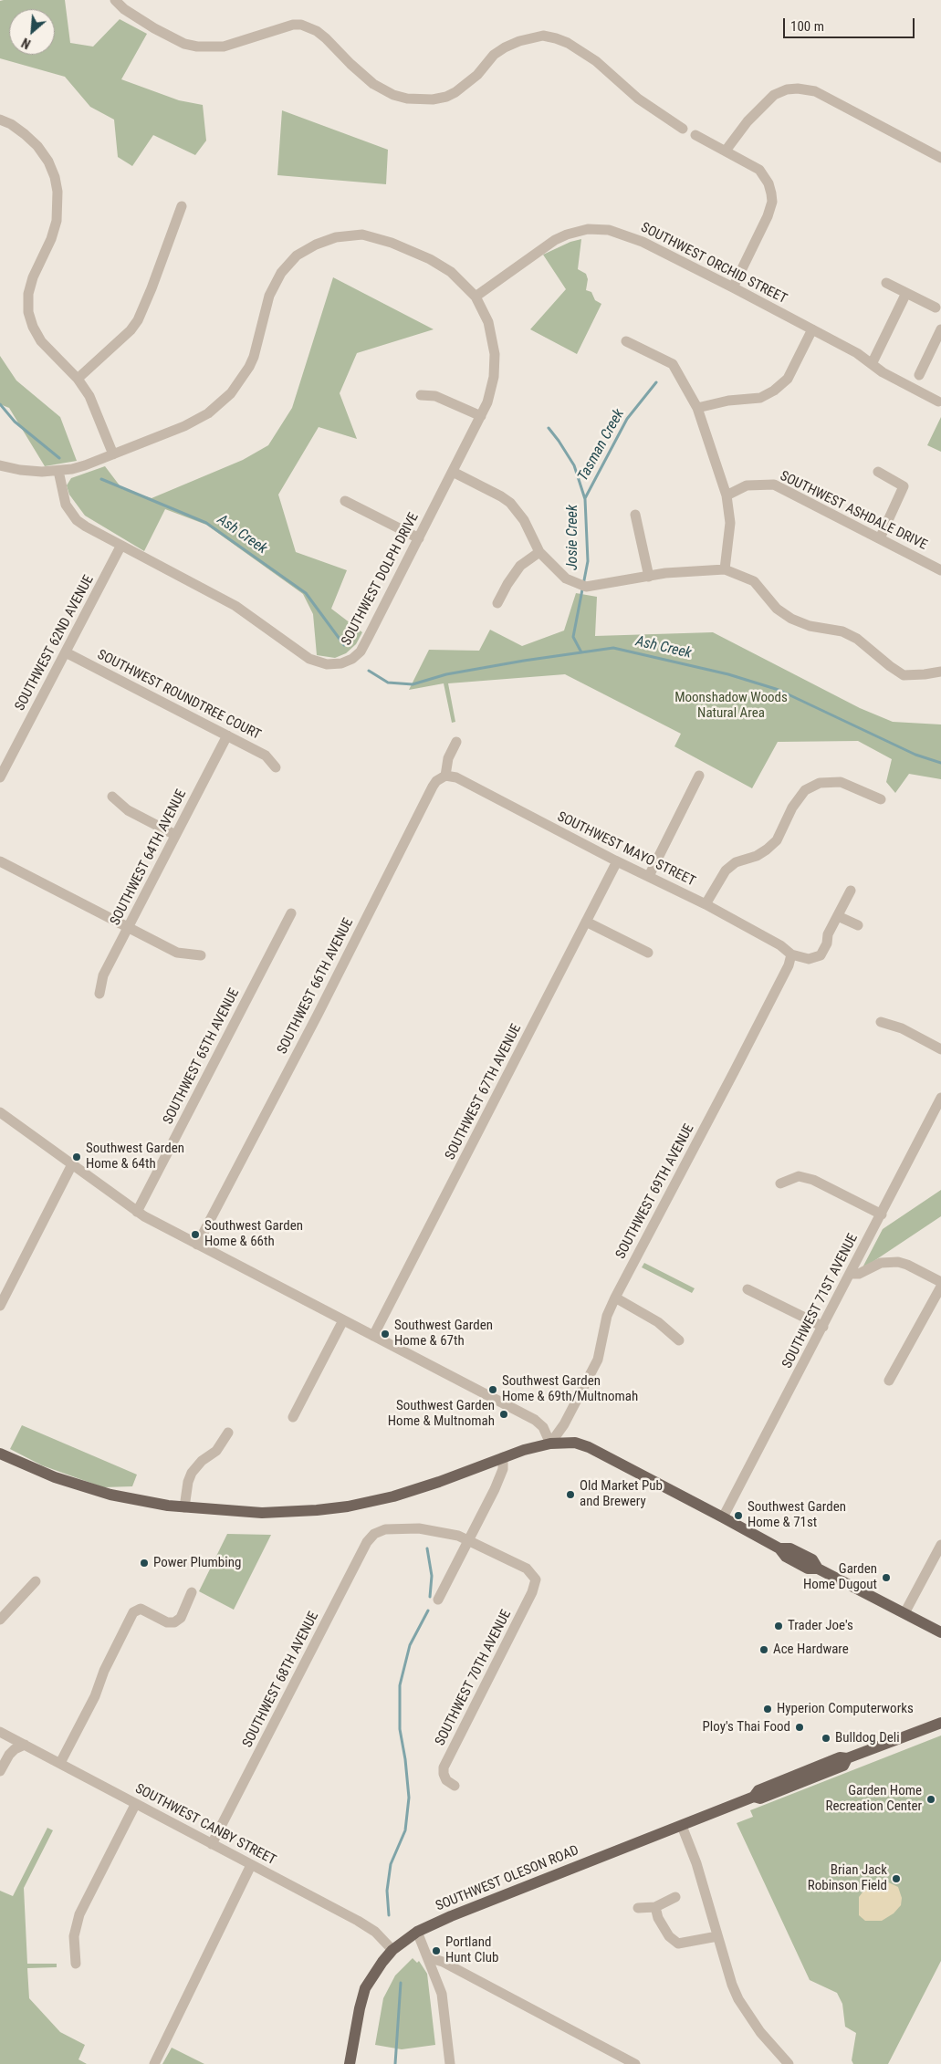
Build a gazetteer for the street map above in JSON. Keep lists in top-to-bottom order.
{
  "streets": {
    "main road": ["SOUTHWEST OLESON ROAD"],
    "street": [
      "SOUTHWEST ORCHID STREET",
      "SOUTHWEST ASHDALE DRIVE",
      "SOUTHWEST DOLPH DRIVE",
      "SOUTHWEST 62ND AVENUE",
      "SOUTHWEST ROUNDTREE COURT",
      "SOUTHWEST MAYO STREET",
      "SOUTHWEST 64TH AVENUE",
      "SOUTHWEST 66TH AVENUE",
      "SOUTHWEST 65TH AVENUE",
      "SOUTHWEST 67TH AVENUE",
      "SOUTHWEST 69TH AVENUE",
      "SOUTHWEST 71ST AVENUE",
      "SOUTHWEST 70TH AVENUE",
      "SOUTHWEST 68TH AVENUE",
      "SOUTHWEST CANBY STREET"
    ]
  },
  "crossings": [
    ["SOUTHWEST ORCHID STREET", "SOUTHWEST DOLPH DRIVE"],
    ["SOUTHWEST DOLPH DRIVE", "SOUTHWEST 62ND AVENUE"],
    ["SOUTHWEST 62ND AVENUE", "SOUTHWEST ROUNDTREE COURT"],
    ["SOUTHWEST ROUNDTREE COURT", "SOUTHWEST 64TH AVENUE"],
    ["SOUTHWEST MAYO STREET", "SOUTHWEST 66TH AVENUE"],
    ["SOUTHWEST MAYO STREET", "SOUTHWEST 67TH AVENUE"],
    ["SOUTHWEST MAYO STREET", "SOUTHWEST 69TH AVENUE"],
    ["SOUTHWEST 70TH AVENUE", "SOUTHWEST 68TH AVENUE"],
    ["SOUTHWEST 68TH AVENUE", "SOUTHWEST CANBY STREET"],
    ["SOUTHWEST CANBY STREET", "SOUTHWEST OLESON ROAD"]
  ],
  "water": ["Tasman Creek", "Ash Creek", "Josie Creek"],
  "parks": ["Moonshadow Woods Natural Area"],
  "places": [
    "Southwest Garden Home & 64th",
    "Southwest Garden Home & 66th",
    "Southwest Garden Home & 67th",
    "Southwest Garden Home & 69th/Multnomah",
    "Southwest Garden Home & Multnomah",
    "Old Market Pub and Brewery",
    "Southwest Garden Home & 71st",
    "Power Plumbing",
    "Garden Home Dugout",
    "Trader Joe's",
    "Ace Hardware",
    "Hyperion Computerworks",
    "Ploy's Thai Food",
    "Bulldog Deli",
    "Garden Home Recreation Center",
    "Brian Jack Robinson Field",
    "Portland Hunt Club"
  ],
  "scale_bar": "100 m",
  "north": "bottom left"
}
